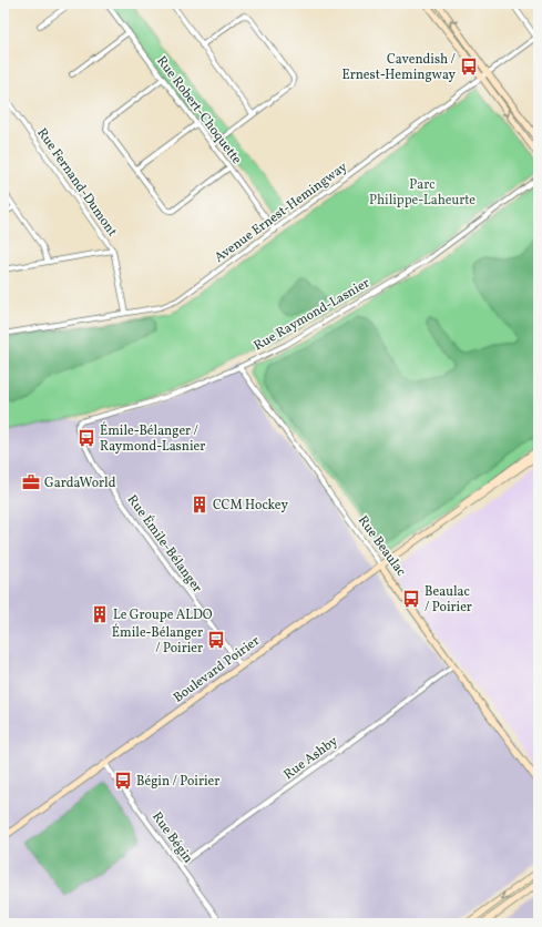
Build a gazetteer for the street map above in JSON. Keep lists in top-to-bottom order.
{
  "streets": {
    "street": [
      "Rue Robert-Choquette",
      "Rue Fernand-Dumont",
      "Avenue Ernest-Hemingway",
      "Rue Raymond-Lasnier",
      "Rue Émile-Bélanger",
      "Rue Beaulac",
      "Boulevard Poirier",
      "Rue Ashby",
      "Rue Bégin"
    ]
  },
  "crossings": [
    ["Rue Robert-Choquette", "Avenue Ernest-Hemingway"],
    ["Rue Fernand-Dumont", "Avenue Ernest-Hemingway"],
    ["Rue Raymond-Lasnier", "Rue Émile-Bélanger"],
    ["Rue Raymond-Lasnier", "Rue Beaulac"],
    ["Rue Émile-Bélanger", "Boulevard Poirier"],
    ["Rue Beaulac", "Boulevard Poirier"],
    ["Rue Beaulac", "Rue Ashby"],
    ["Boulevard Poirier", "Rue Bégin"],
    ["Rue Ashby", "Rue Bégin"]
  ],
  "parks": ["Parc Philippe-Laheurte"],
  "places": {
    "bus stop": [
      "Cavendish / Ernest-Hemingway",
      "Émile-Bélanger / Raymond-Lasnier",
      "Beaulac / Poirier",
      "Émile-Bélanger / Poirier",
      "Bégin / Poirier"
    ],
    "office": ["GardaWorld"],
    "building": ["CCM Hockey", "Le Groupe ALDO"]
  }
}
